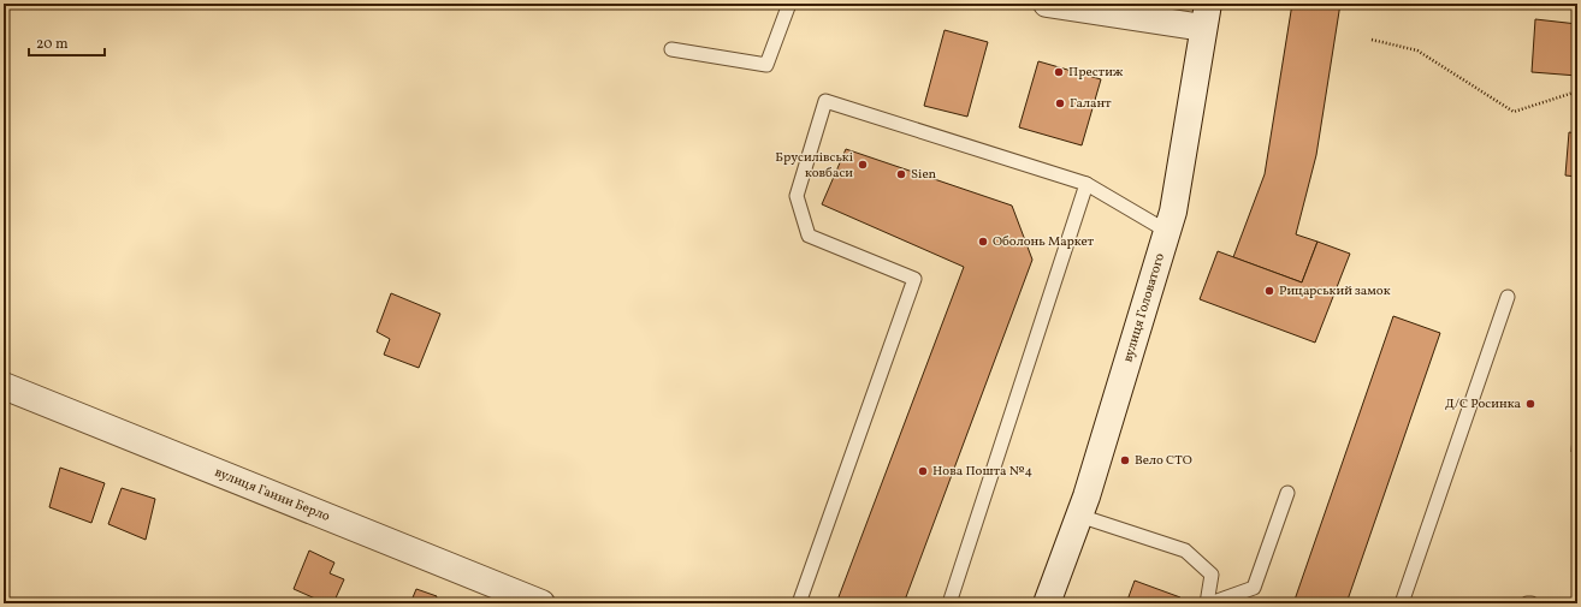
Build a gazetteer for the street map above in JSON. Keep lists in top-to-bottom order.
{
  "streets": {
    "street": ["вулиця Головатого", "вулиця Ганни Берло"]
  },
  "places": [
    "Престиж",
    "Галант",
    "Брусилівські ковбаси",
    "Sien",
    "Оболонь Маркет",
    "Рицарський замок",
    "Д/С Росинка",
    "Вело СТО",
    "Нова Пошта №4"
  ],
  "scale_bar": "20 m"
}
